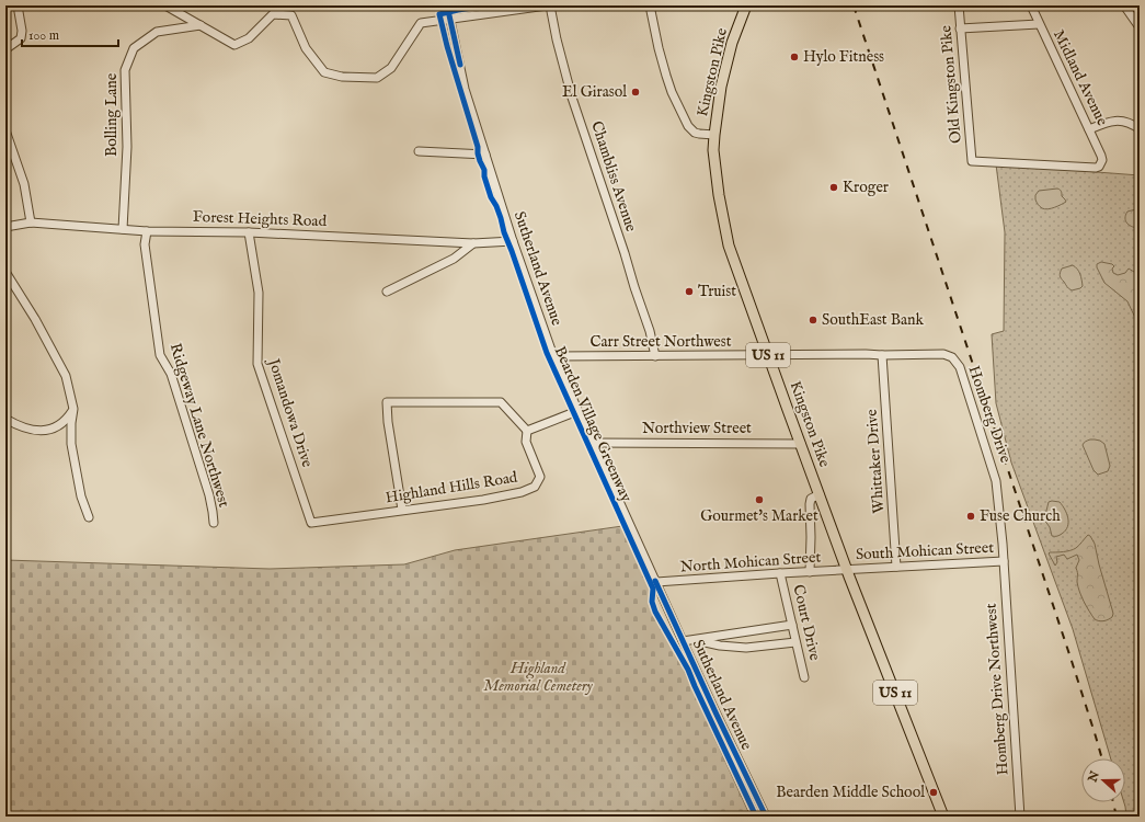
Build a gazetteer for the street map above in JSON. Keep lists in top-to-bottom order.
{
  "streets": {
    "main road": ["Kingston Pike", "US 11"],
    "street": [
      "Midland Avenue",
      "Old Kingston Pike",
      "Bolling Lane",
      "Chambliss Avenue",
      "Forest Heights Road",
      "Sutherland Avenue",
      "Carr Street Northwest",
      "Jomandowa Drive",
      "Homberg Drive",
      "Ridgeway Lane Northwest",
      "Northview Street",
      "Whittaker Drive",
      "Highland Hills Road",
      "South Mohican Street",
      "North Mohican Street",
      "Court Drive",
      "Homberg Drive Northwest"
    ],
    "cycle path": ["Bearden Village Greenway"]
  },
  "crossings": [
    ["Kingston Pike", "Carr Street Northwest"],
    ["Kingston Pike", "Homberg Drive"],
    ["Kingston Pike", "Northview Street"],
    ["Kingston Pike", "South Mohican Street"],
    ["Kingston Pike", "North Mohican Street"],
    ["Midland Avenue", "Old Kingston Pike"],
    ["Bolling Lane", "Forest Heights Road"],
    ["Chambliss Avenue", "Carr Street Northwest"],
    ["Forest Heights Road", "Sutherland Avenue"],
    ["Forest Heights Road", "Jomandowa Drive"],
    ["Forest Heights Road", "Ridgeway Lane Northwest"],
    ["Sutherland Avenue", "Carr Street Northwest"],
    ["Sutherland Avenue", "Northview Street"],
    ["Sutherland Avenue", "North Mohican Street"],
    ["Carr Street Northwest", "Homberg Drive"],
    ["Jomandowa Drive", "Highland Hills Road"],
    ["Homberg Drive", "Whittaker Drive"],
    ["Homberg Drive", "South Mohican Street"],
    ["Homberg Drive", "Homberg Drive Northwest"],
    ["Whittaker Drive", "South Mohican Street"],
    ["South Mohican Street", "North Mohican Street"],
    ["South Mohican Street", "Homberg Drive Northwest"],
    ["North Mohican Street", "Court Drive"]
  ],
  "parks": ["Highland Memorial Cemetery"],
  "places": [
    "Hylo Fitness",
    "El Girasol",
    "Kroger",
    "Truist",
    "SouthEast Bank",
    "Gourmet's Market",
    "Fuse Church",
    "Bearden Middle School"
  ],
  "scale_bar": "100 m",
  "north": "left"
}
